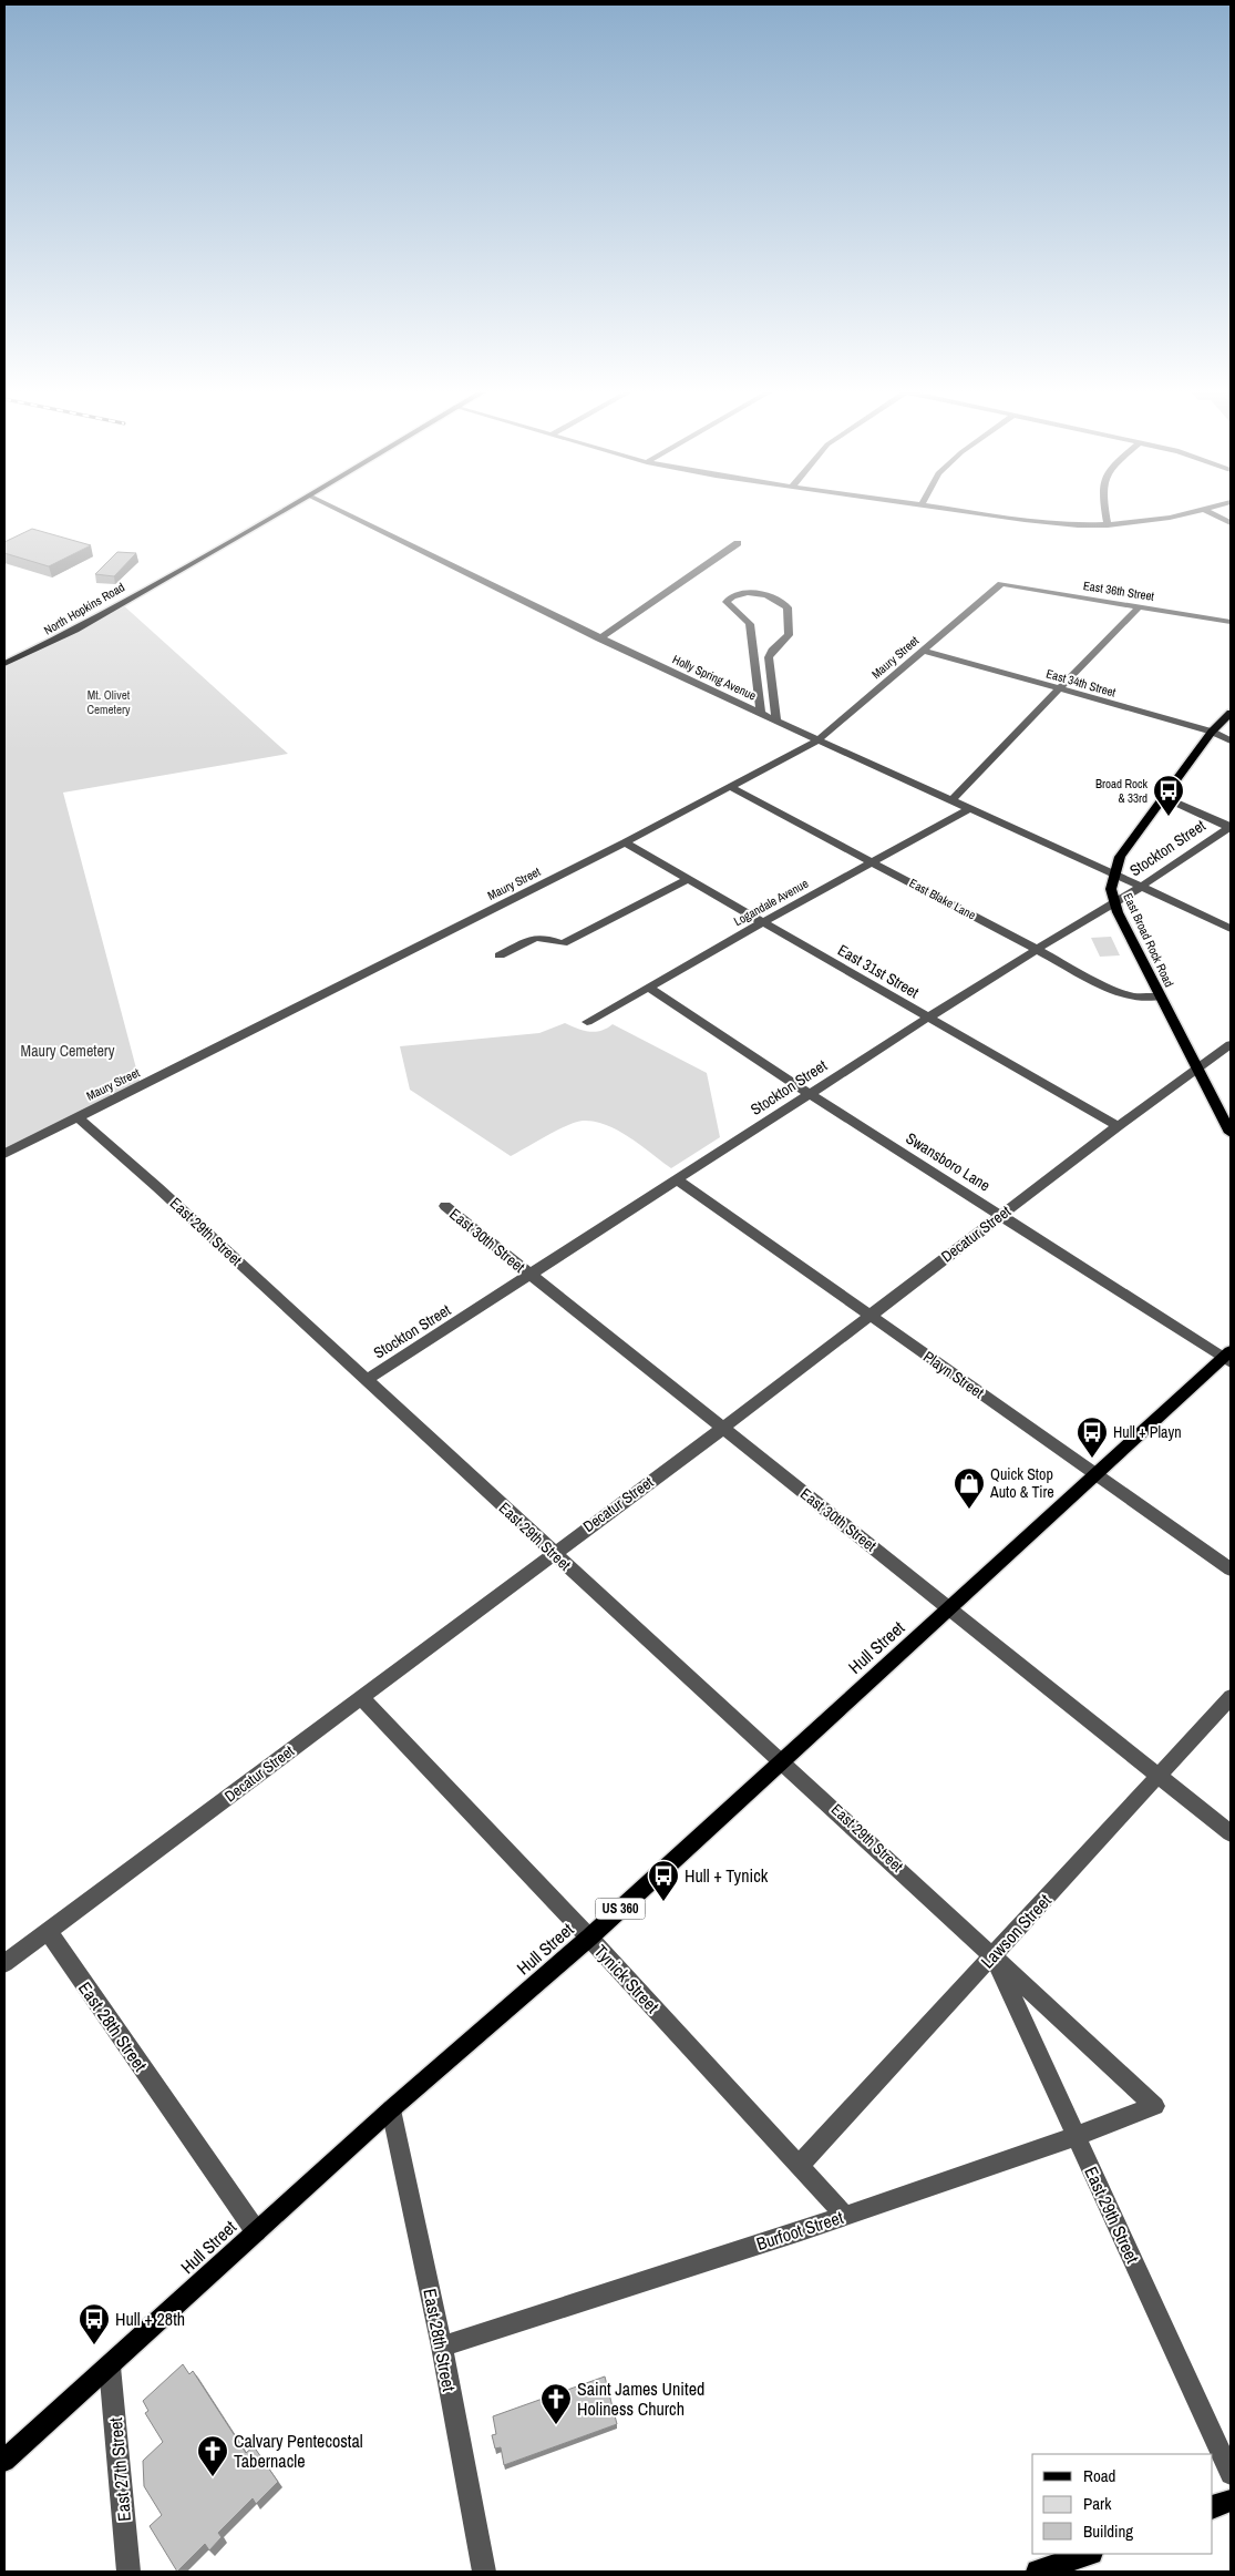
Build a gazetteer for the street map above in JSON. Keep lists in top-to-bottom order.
{
  "streets": {
    "main road": [
      "North Hopkins Road",
      "East Broad Rock Road",
      "Hull Street",
      "US 360"
    ],
    "street": [
      "East 36th Street",
      "Maury Street",
      "Holly Spring Avenue",
      "East 34th Street",
      "Stockton Street",
      "East Blake Lane",
      "Logandale Avenue",
      "East 31st Street",
      "Swansboro Lane",
      "East 29th Street",
      "Decatur Street",
      "East 30th Street",
      "Playn Street",
      "Lawson Street",
      "Tynick Street",
      "East 28th Street",
      "Burfoot Street",
      "East 27th Street"
    ]
  },
  "crossings": [
    ["East 36th Street", "Maury Street"],
    ["Maury Street", "Holly Spring Avenue"],
    ["Maury Street", "East 34th Street"],
    ["Maury Street", "East Blake Lane"],
    ["Maury Street", "East 31st Street"],
    ["Maury Street", "East 29th Street"],
    ["Holly Spring Avenue", "Stockton Street"],
    ["Holly Spring Avenue", "Logandale Avenue"],
    ["Holly Spring Avenue", "East Broad Rock Road"],
    ["East 34th Street", "East Broad Rock Road"],
    ["Stockton Street", "East Blake Lane"],
    ["Stockton Street", "East Broad Rock Road"],
    ["Stockton Street", "East 31st Street"],
    ["Stockton Street", "Swansboro Lane"],
    ["Stockton Street", "East 29th Street"],
    ["Stockton Street", "East 30th Street"],
    ["Stockton Street", "Playn Street"],
    ["East Blake Lane", "Logandale Avenue"],
    ["East Blake Lane", "East Broad Rock Road"],
    ["Logandale Avenue", "East 31st Street"],
    ["Logandale Avenue", "Swansboro Lane"],
    ["East Broad Rock Road", "Decatur Street"],
    ["East 31st Street", "Decatur Street"],
    ["Swansboro Lane", "Decatur Street"],
    ["Swansboro Lane", "Hull Street"],
    ["East 29th Street", "Decatur Street"],
    ["East 29th Street", "Hull Street"],
    ["East 29th Street", "Lawson Street"],
    ["East 29th Street", "Burfoot Street"],
    ["Decatur Street", "East 30th Street"],
    ["Decatur Street", "Playn Street"],
    ["Decatur Street", "Tynick Street"],
    ["Decatur Street", "East 28th Street"],
    ["East 30th Street", "Hull Street"],
    ["East 30th Street", "Lawson Street"],
    ["Playn Street", "Hull Street"],
    ["Hull Street", "Tynick Street"],
    ["Hull Street", "East 28th Street"],
    ["Hull Street", "East 27th Street"],
    ["Lawson Street", "Tynick Street"],
    ["Tynick Street", "Burfoot Street"],
    ["East 28th Street", "Burfoot Street"]
  ],
  "parks": ["Mt. Olivet Cemetery", "Maury Cemetery"],
  "places": {
    "bus stop": [
      "Broad Rock & 33rd",
      "Hull + Playn",
      "Hull + Tynick",
      "Hull + 28th"
    ],
    "shop": ["Quick Stop Auto & Tire"],
    "church": ["Saint James United Holiness Church", "Calvary Pentecostal Tabernacle"]
  },
  "legend": ["Road", "Park", "Building"]
}
